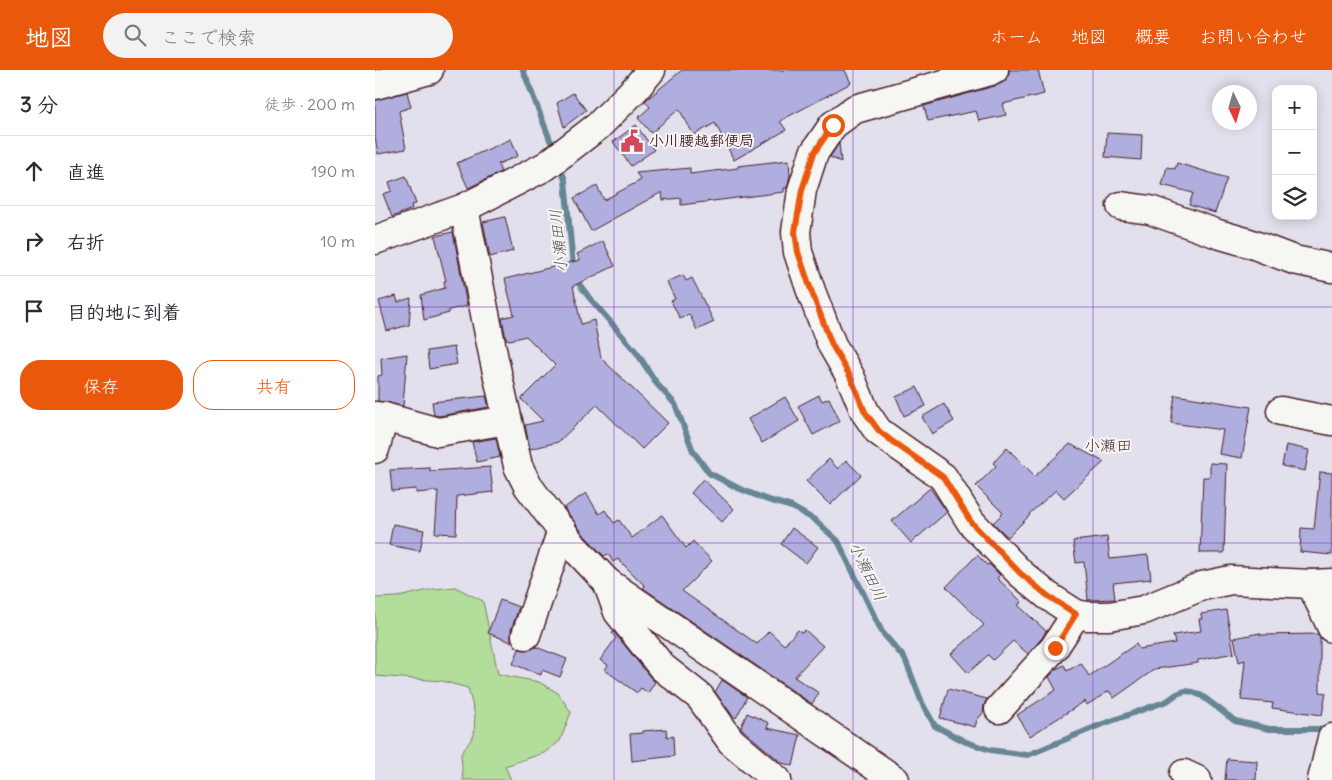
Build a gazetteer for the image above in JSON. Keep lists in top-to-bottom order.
{
  "districts": ["小瀬田"],
  "water": ["小瀬田川"],
  "places": {
    "public building": ["小川腰越郵便局"]
  },
  "north": "bottom",
  "page": {
    "header": "地図",
    "search": "ここで検索",
    "nav": [
      "ホーム",
      "地図",
      "概要",
      "お問い合わせ"
    ],
    "heading": ["3 分", "徒歩 · 200 m"],
    "map_buttons": ["+", "−"],
    "list": [
      ["直進", "190 m"],
      ["右折", "10 m"],
      "目的地に到着"
    ],
    "buttons": ["保存", "共有"]
  }
}
